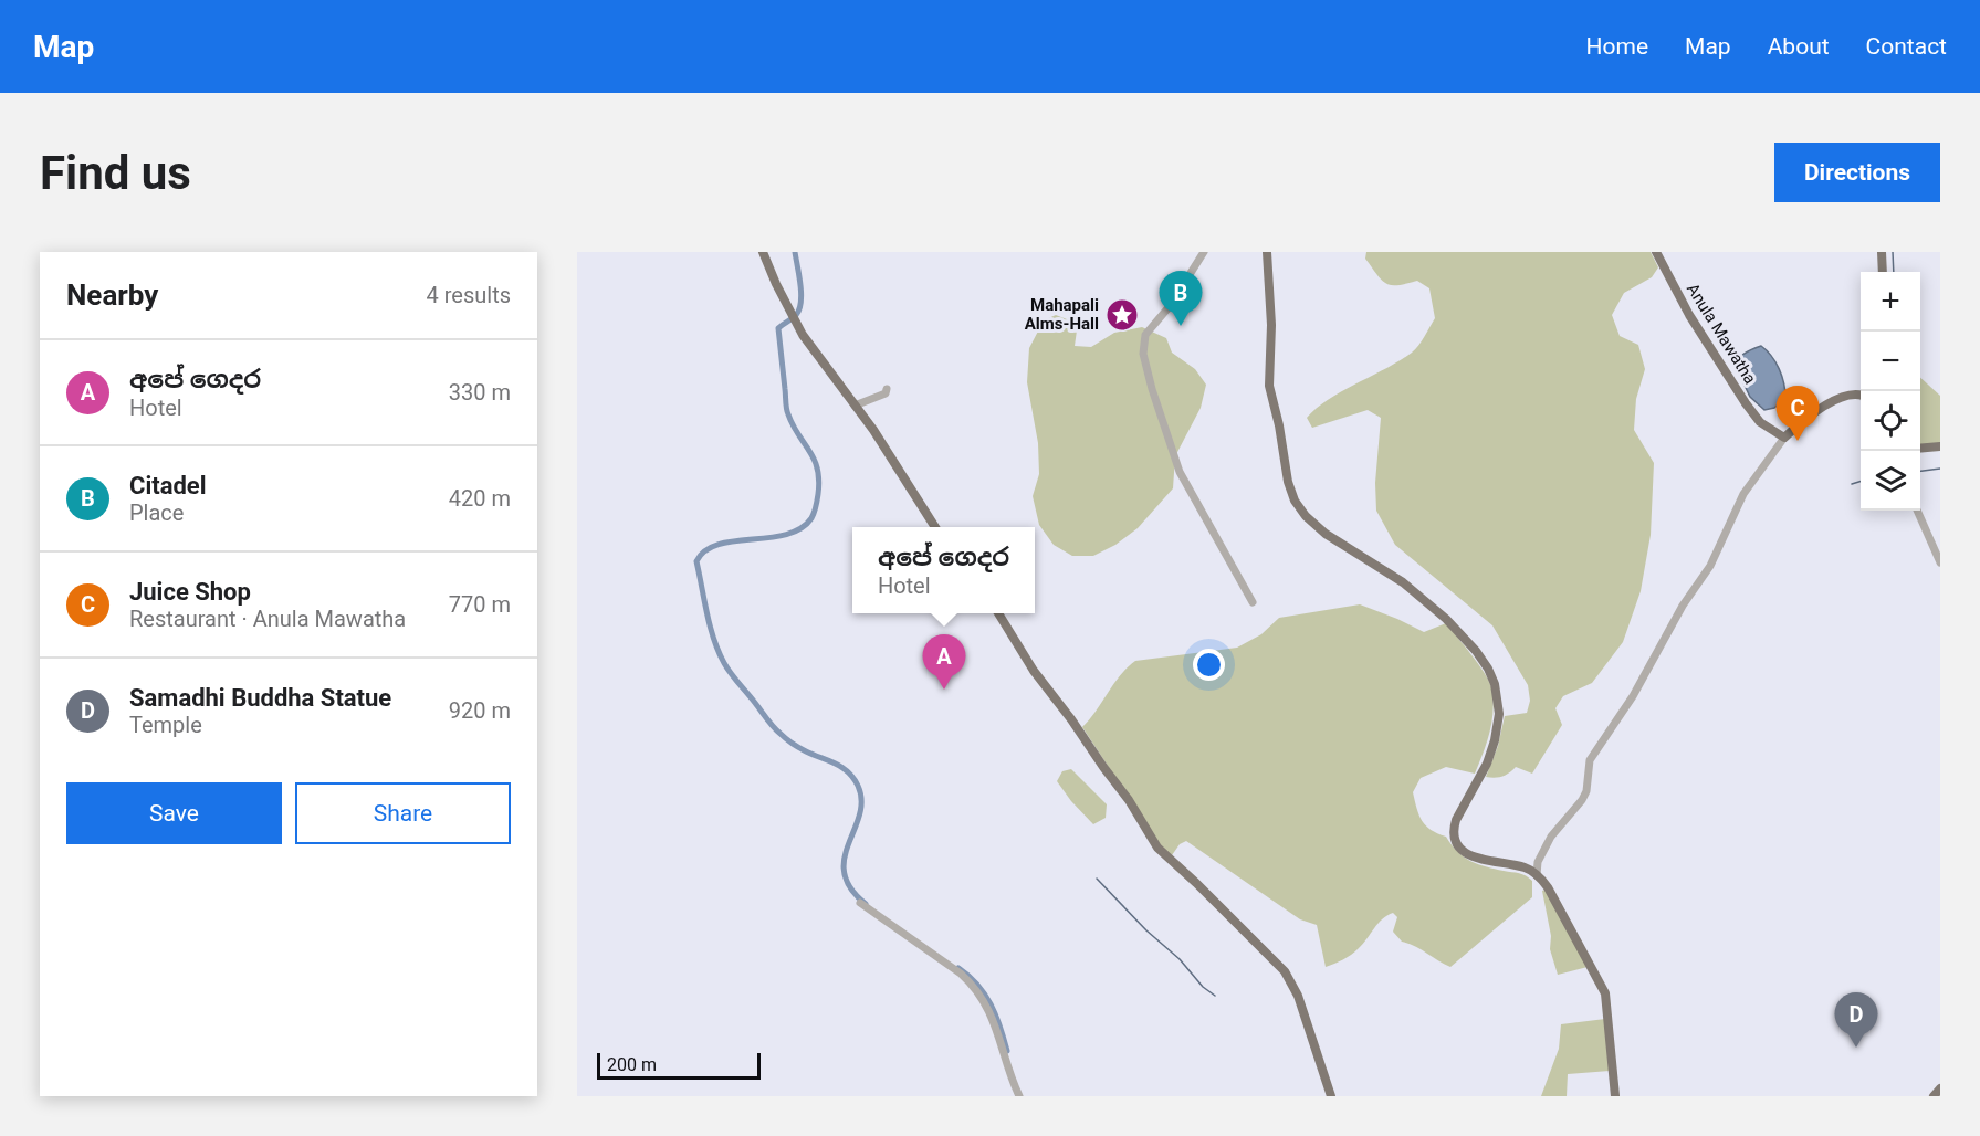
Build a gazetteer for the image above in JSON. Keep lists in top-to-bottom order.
{
  "streets": {
    "main road": ["Anula Mawatha"]
  },
  "places": {
    "place": ["Mahapali Alms-Hall"]
  },
  "scale_bar": "200 m",
  "page": {
    "header": "Map",
    "nav": [
      "Home",
      "Map",
      "About",
      "Contact"
    ],
    "buttons": [
      "Directions",
      ["Save", "Share"]
    ],
    "title": "Find us",
    "heading": ["Nearby", "4 results"],
    "pins": [
      "B",
      "C",
      "A",
      "D"
    ],
    "map_buttons": ["+", "−"],
    "list": [
      {
        "mark": "A",
        "name": "අපේ ගෙදර",
        "note": "Hotel",
        "value": "330 m"
      },
      {
        "mark": "B",
        "name": "Citadel",
        "note": "Place",
        "value": "420 m"
      },
      {
        "mark": "C",
        "name": "Juice Shop",
        "note": "Restaurant · Anula Mawatha",
        "value": "770 m"
      },
      {
        "mark": "D",
        "name": "Samadhi Buddha Statue",
        "note": "Temple",
        "value": "920 m"
      }
    ],
    "popup": ["අපේ ගෙදර", "Hotel"],
    "scale": "200 m"
  }
}
